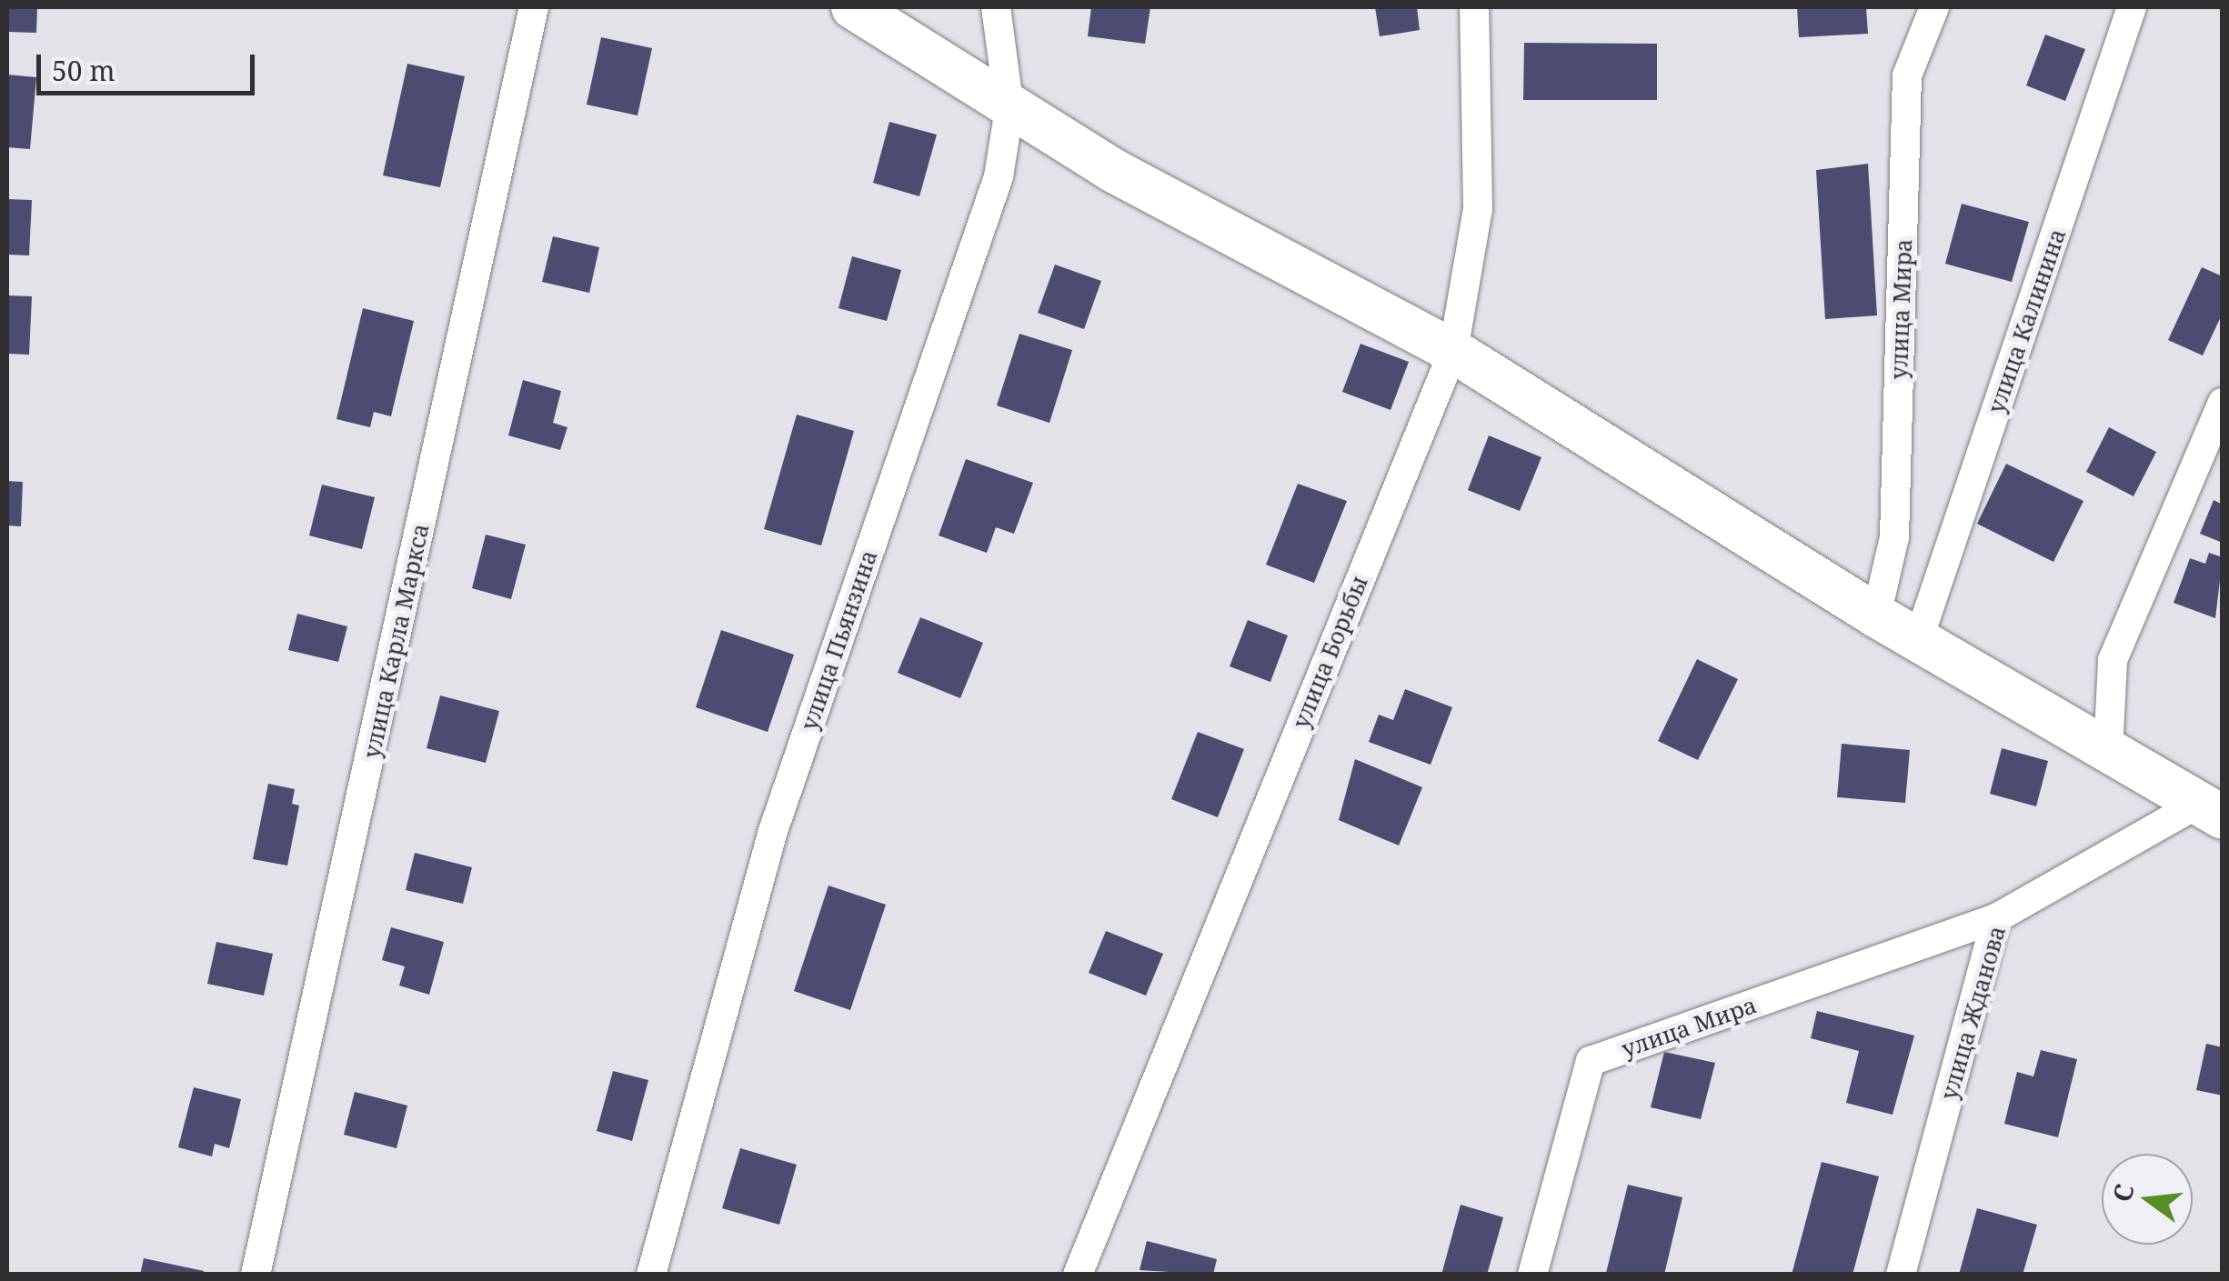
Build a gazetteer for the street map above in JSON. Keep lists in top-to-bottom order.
{
  "streets": {
    "street": [
      "улица Мира",
      "улица Калинина",
      "улица Пьянзина",
      "улица Карла Маркса",
      "улица Борьбы",
      "улица Жданова"
    ]
  },
  "crossings": [
    ["улица Мира", "улица Жданова"]
  ],
  "scale_bar": "50 m",
  "north": "left"
}
